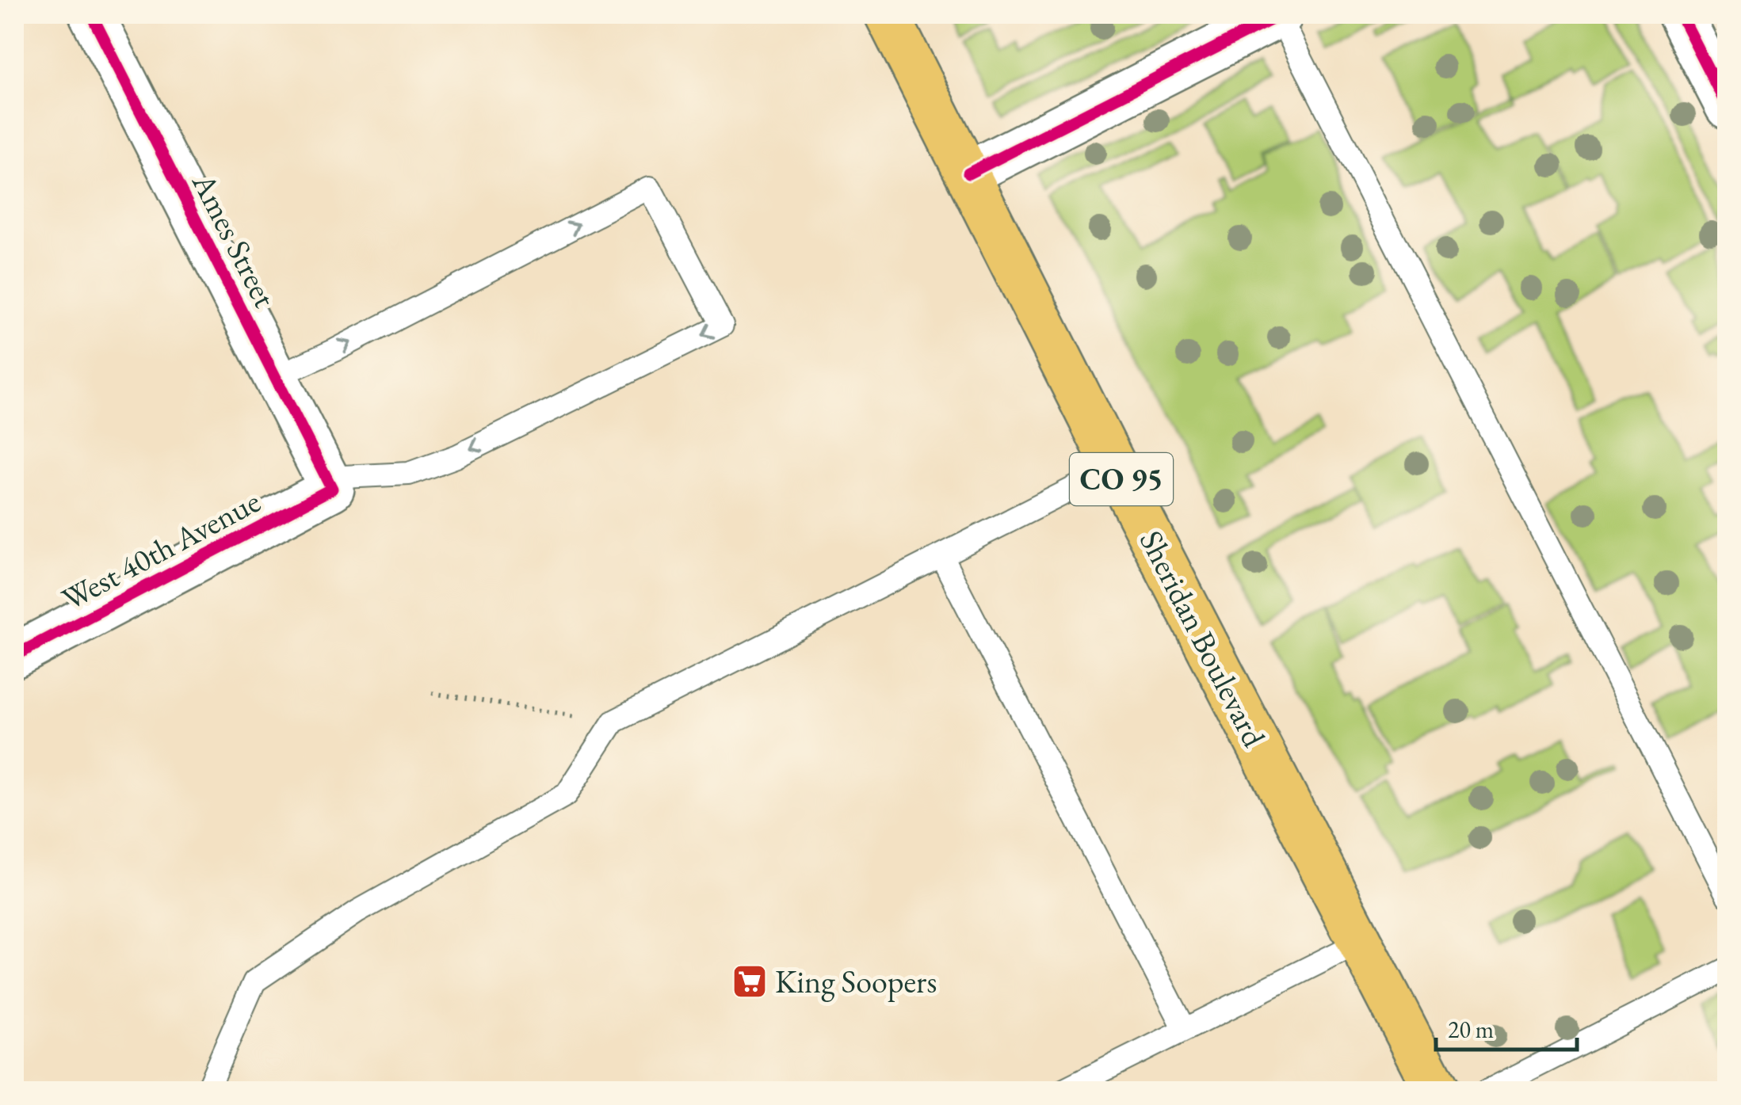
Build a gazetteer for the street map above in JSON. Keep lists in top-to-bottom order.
{
  "streets": {
    "main road": ["CO 95", "Sheridan Boulevard"],
    "street": ["Ames Street", "West 40th Avenue"]
  },
  "crossings": [
    ["Ames Street", "West 40th Avenue"]
  ],
  "places": {
    "supermarket": ["King Soopers"]
  },
  "scale_bar": "20 m"
}
